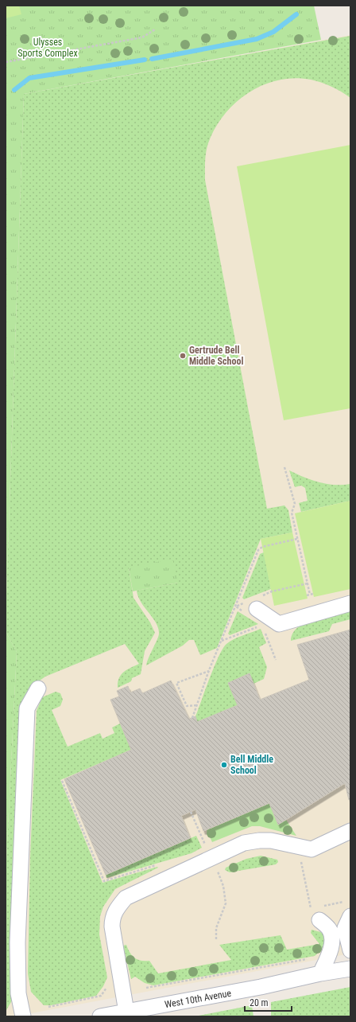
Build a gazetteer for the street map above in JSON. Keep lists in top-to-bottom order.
{
  "streets": {
    "street": ["West 10th Avenue"]
  },
  "parks": ["Ulysses Sports Complex"],
  "places": ["Gertrude Bell Middle School", "Bell Middle School"],
  "scale_bar": "20 m"
}
